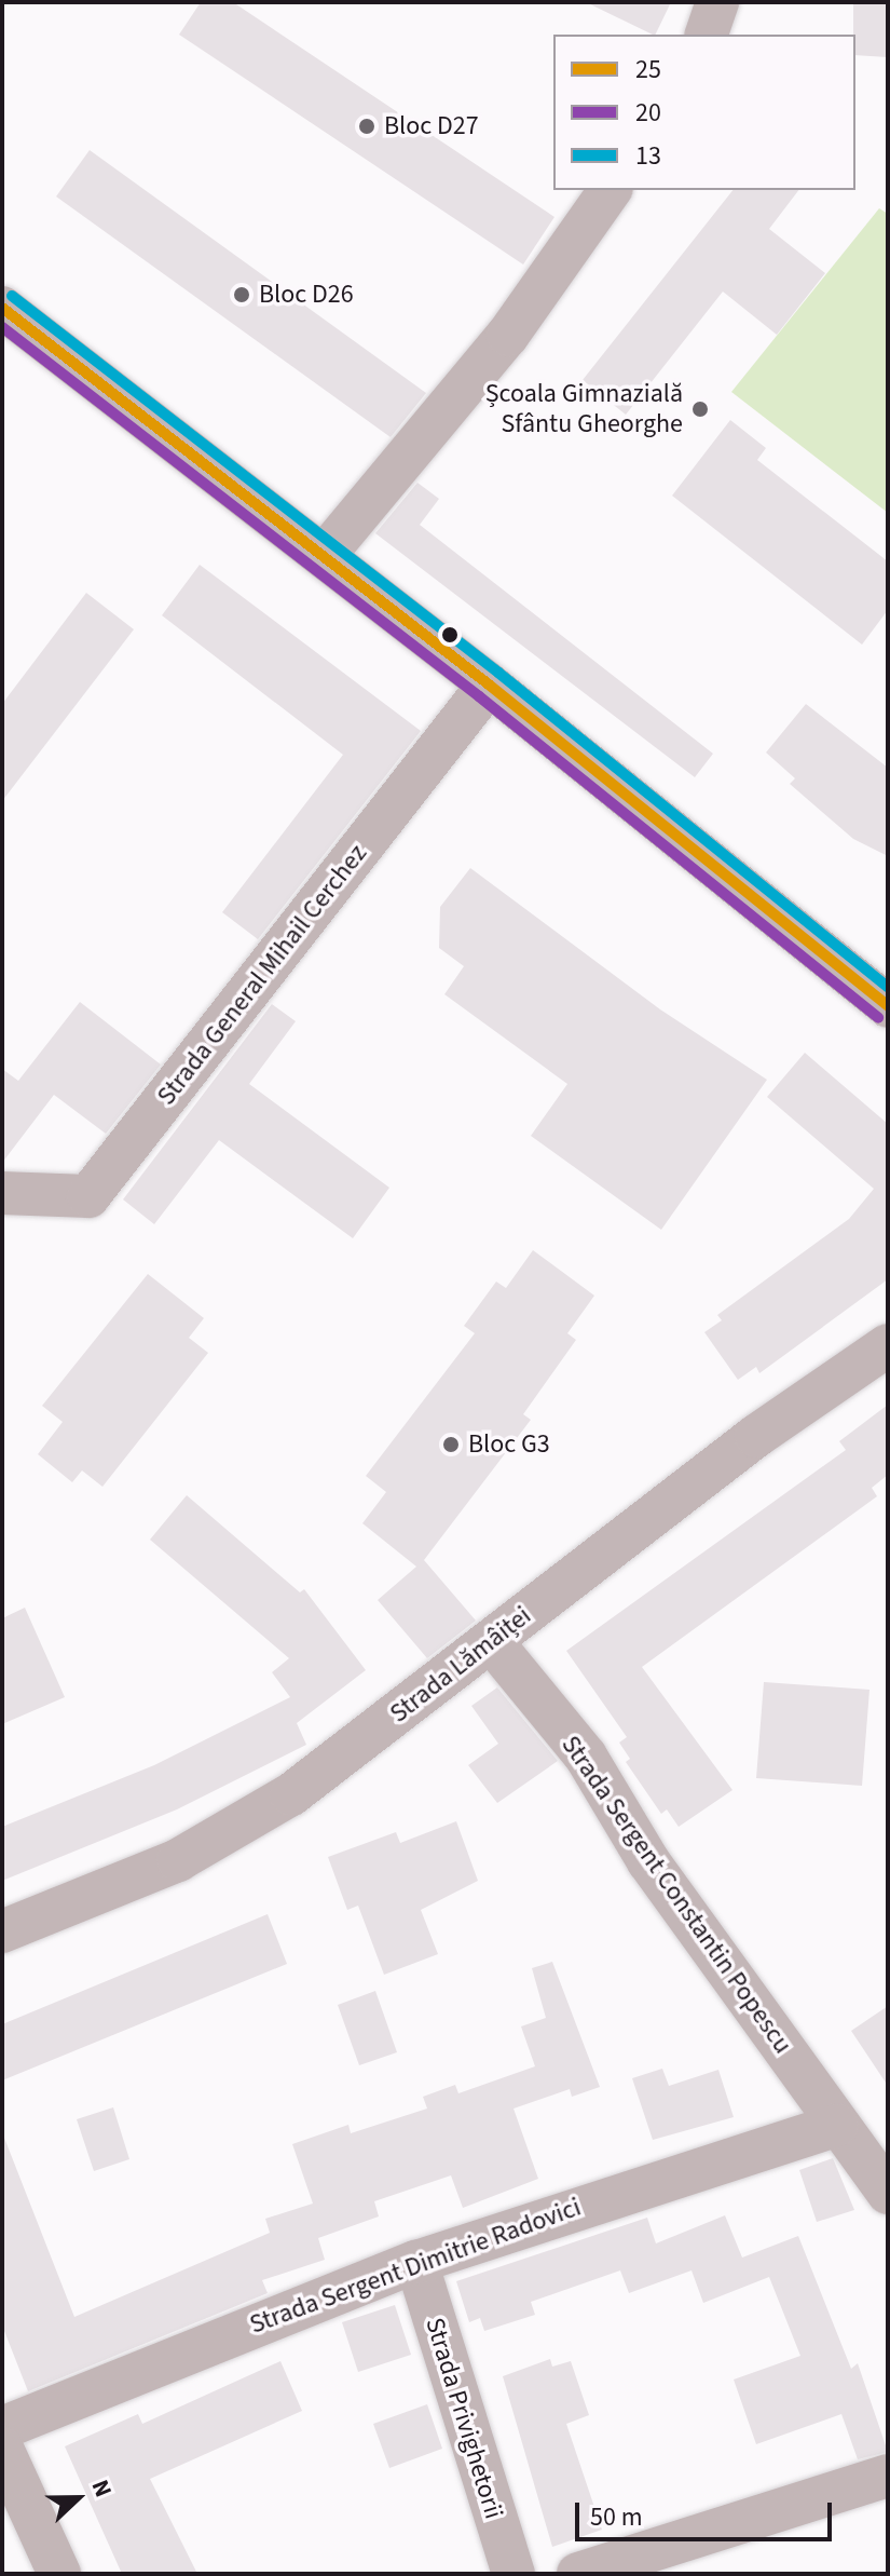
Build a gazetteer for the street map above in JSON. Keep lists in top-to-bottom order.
{
  "streets": {
    "street": [
      "Strada General Mihail Cerchez",
      "Strada Lămâiței",
      "Strada Sergent Constantin Popescu",
      "Strada Sergent Dimitrie Radovici",
      "Strada Privighetorii"
    ]
  },
  "crossings": [
    ["Strada Lămâiței", "Strada Sergent Constantin Popescu"],
    ["Strada Sergent Constantin Popescu", "Strada Sergent Dimitrie Radovici"],
    ["Strada Sergent Dimitrie Radovici", "Strada Privighetorii"]
  ],
  "places": [
    "Bloc D27",
    "Bloc D26",
    "Școala Gimnazială Sfântu Gheorghe",
    "Bloc G3"
  ],
  "lines": ["transit line 13", "transit line 25", "transit line 20"],
  "legend": ["25", "20", "13"],
  "scale_bar": "50 m",
  "north": "right"
}
